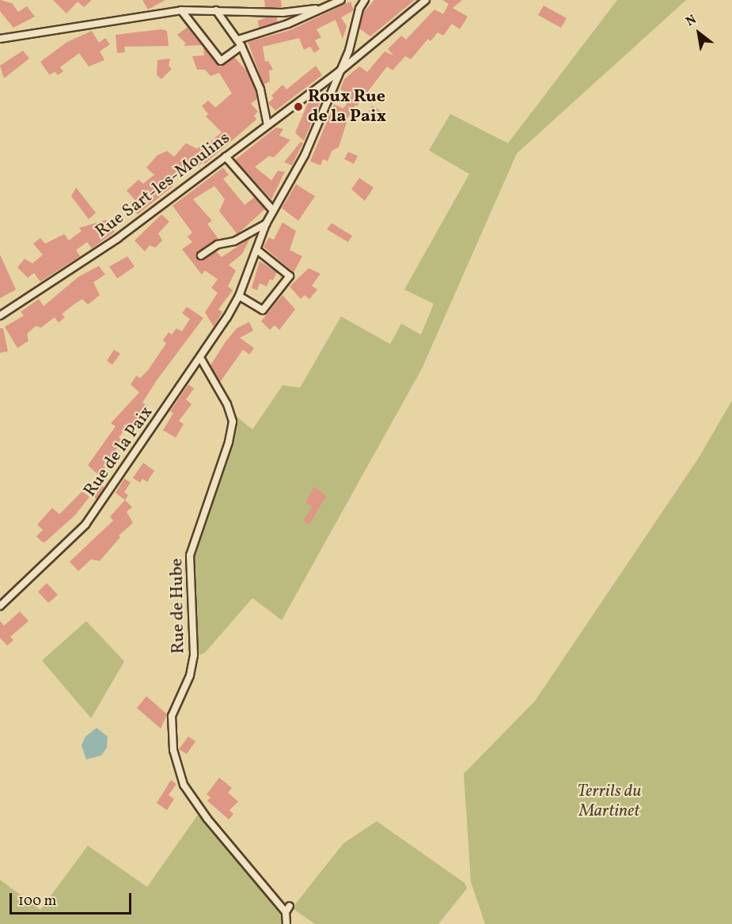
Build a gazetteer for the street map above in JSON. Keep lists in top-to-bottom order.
{
  "streets": {
    "street": ["Rue Sart-les-Moulins", "Rue de la Paix", "Rue de Hube"]
  },
  "crossings": [
    ["Rue Sart-les-Moulins", "Rue de la Paix"],
    ["Rue de la Paix", "Rue de Hube"]
  ],
  "parks": ["Terrils du Martinet"],
  "places": ["Roux Rue de la Paix"],
  "scale_bar": "100 m",
  "north": "top left"
}
